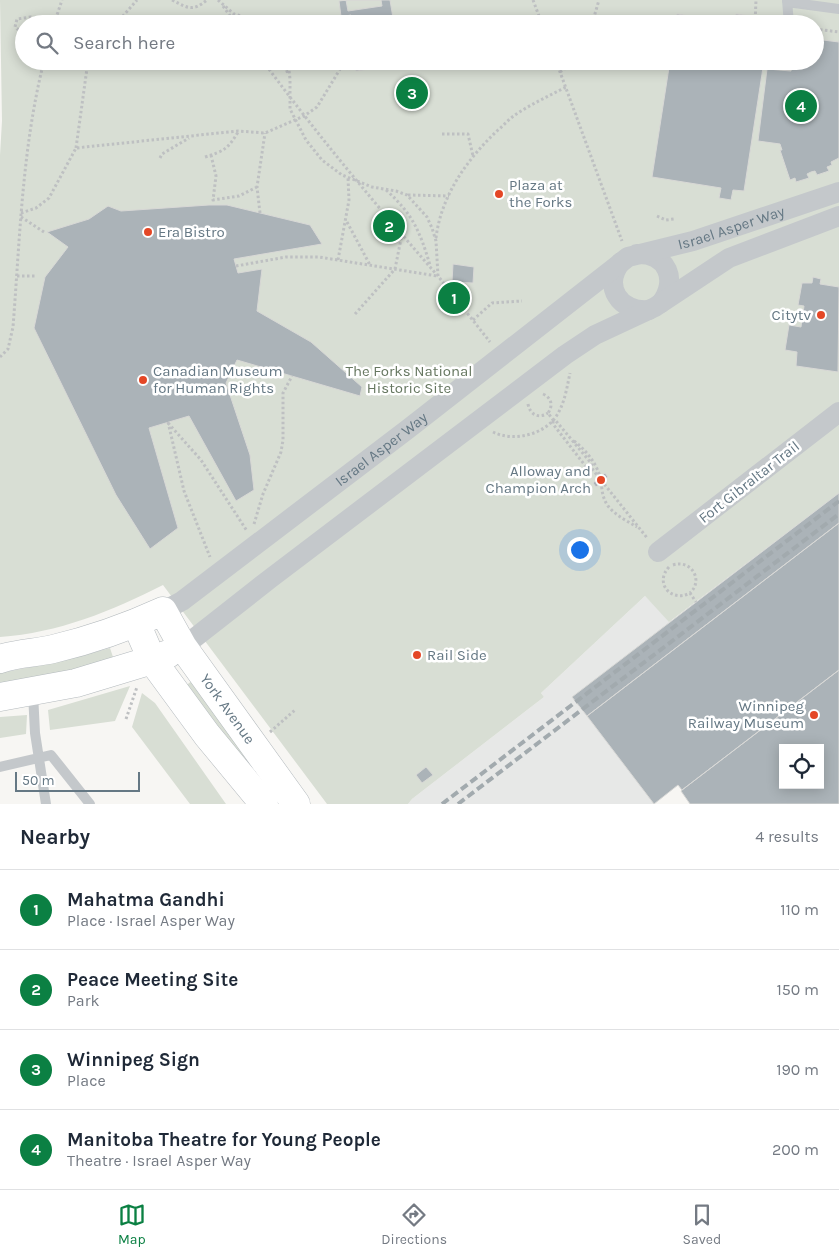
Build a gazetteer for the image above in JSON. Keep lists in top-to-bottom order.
{
  "streets": {
    "main road": ["Israel Asper Way", "York Avenue"],
    "street": ["Fort Gibraltar Trail"]
  },
  "crossings": [
    ["Israel Asper Way", "York Avenue"]
  ],
  "parks": ["The Forks National Historic Site"],
  "places": [
    "Plaza at the Forks",
    "Era Bistro",
    "Citytv",
    "Canadian Museum for Human Rights",
    "Alloway and Champion Arch",
    "Rail Side",
    "Winnipeg Railway Museum"
  ],
  "scale_bar": "50 m",
  "page": {
    "search": "Search here",
    "pins": [
      "3",
      "4",
      "2",
      "1"
    ],
    "scale": "50 m",
    "heading": ["Nearby", "4 results"],
    "list": [
      {
        "mark": "1",
        "name": "Mahatma Gandhi",
        "note": "Place · Israel Asper Way",
        "value": "110 m"
      },
      {
        "mark": "2",
        "name": "Peace Meeting Site",
        "note": "Park",
        "value": "150 m"
      },
      {
        "mark": "3",
        "name": "Winnipeg Sign",
        "note": "Place",
        "value": "190 m"
      },
      {
        "mark": "4",
        "name": "Manitoba Theatre for Young People",
        "note": "Theatre · Israel Asper Way",
        "value": "200 m"
      }
    ],
    "nav": ["Map", "Directions", "Saved"]
  }
}
